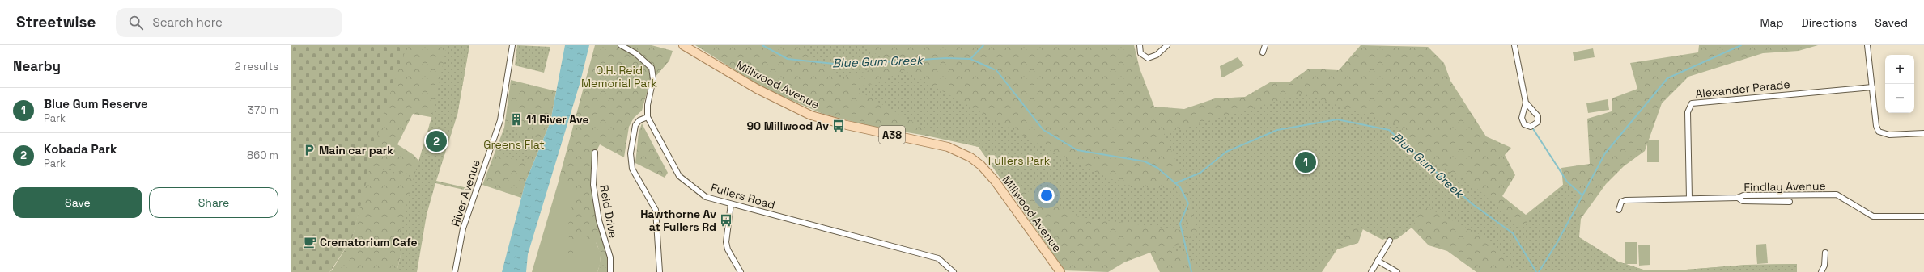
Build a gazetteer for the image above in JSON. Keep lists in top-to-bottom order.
{
  "streets": {
    "main road": ["Millwood Avenue", "A38"],
    "street": [
      "Alexander Parade",
      "Findlay Avenue",
      "River Avenue",
      "Fullers Road",
      "Reid Drive"
    ]
  },
  "crossings": [
    ["Alexander Parade", "Findlay Avenue"]
  ],
  "water": ["Blue Gum Creek"],
  "parks": ["O.H. Reid Memorial Park", "Greens Flat", "Fullers Park"],
  "places": {
    "building": ["11 River Ave"],
    "bus stop": ["90 Millwood Av", "Hawthorne Av at Fullers Rd"],
    "parking": ["Main car park"],
    "cafe": ["Crematorium Cafe"]
  },
  "page": {
    "header": "Streetwise",
    "search": "Search here",
    "nav": ["Map", "Directions", "Saved"],
    "heading": ["Nearby", "2 results"],
    "map_buttons": ["+", "−"],
    "list": [
      {
        "mark": "1",
        "name": "Blue Gum Reserve",
        "note": "Park",
        "value": "370 m"
      },
      {
        "mark": "2",
        "name": "Kobada Park",
        "note": "Park",
        "value": "860 m"
      }
    ],
    "pins": ["2", "1"],
    "buttons": ["Save", "Share"]
  }
}
